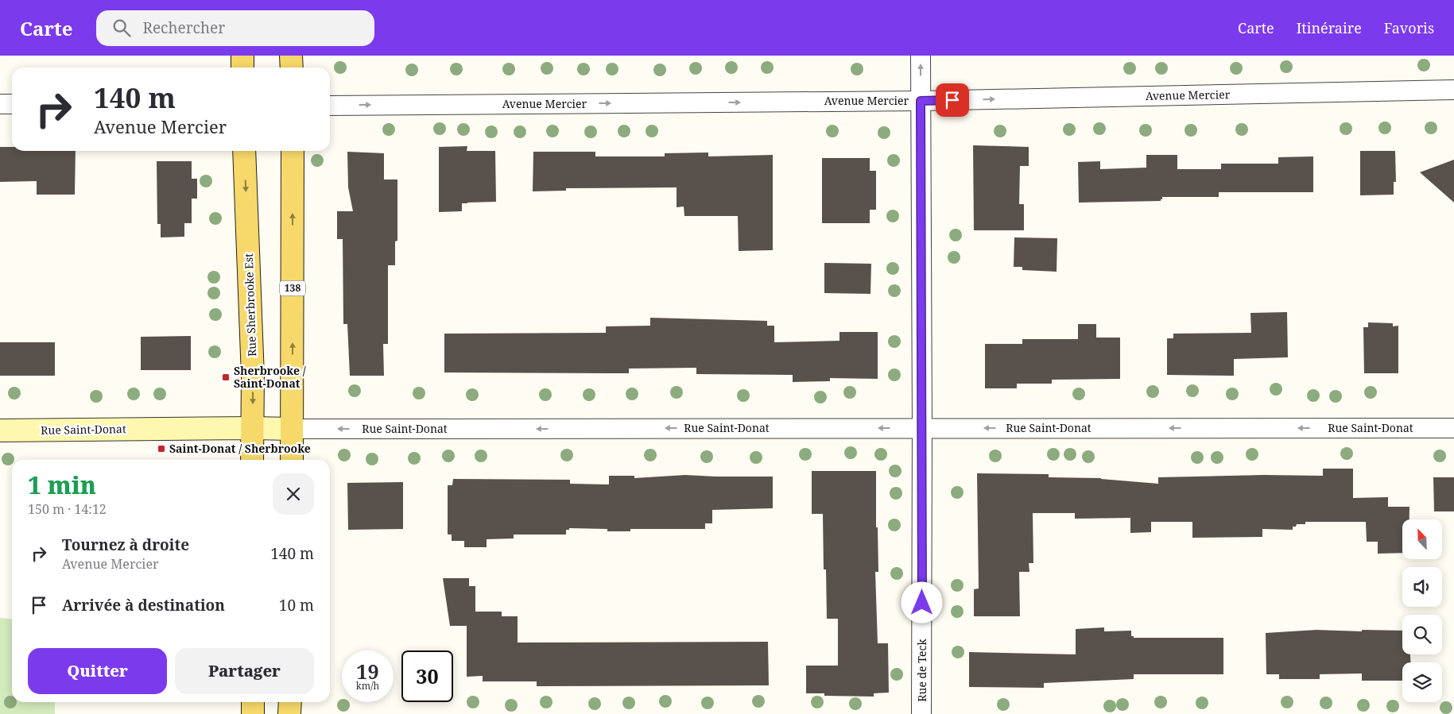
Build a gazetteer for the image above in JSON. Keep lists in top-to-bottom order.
{
  "streets": {
    "main road": ["138", "Rue Sherbrooke Est"],
    "street": ["Avenue Mercier", "Rue Saint-Donat", "Rue de Teck"]
  },
  "crossings": [
    ["Avenue Mercier", "Rue de Teck"],
    ["138", "Rue Saint-Donat"],
    ["Rue Sherbrooke Est", "Rue Saint-Donat"],
    ["Rue Saint-Donat", "Rue de Teck"]
  ],
  "one_way": ["Avenue Mercier", "Rue Saint-Donat"],
  "places": {
    "transit": ["Sherbrooke / Saint-Donat", "Saint-Donat / Sherbrooke"]
  },
  "north": "top left",
  "page": {
    "header": "Carte",
    "search": "Rechercher",
    "nav": ["Carte", "Itinéraire", "Favoris"],
    "turn": ["140 m", "Avenue Mercier"],
    "heading": ["1 min", "150 m · 14:12"],
    "list": [
      {
        "name": "Tournez à droite",
        "note": "Avenue Mercier",
        "value": "140 m"
      },
      {
        "name": "Arrivée à destination",
        "value": "10 m"
      }
    ],
    "buttons": ["Quitter", "Partager"],
    "speed": "19 km/h",
    "limit": "30"
  }
}
